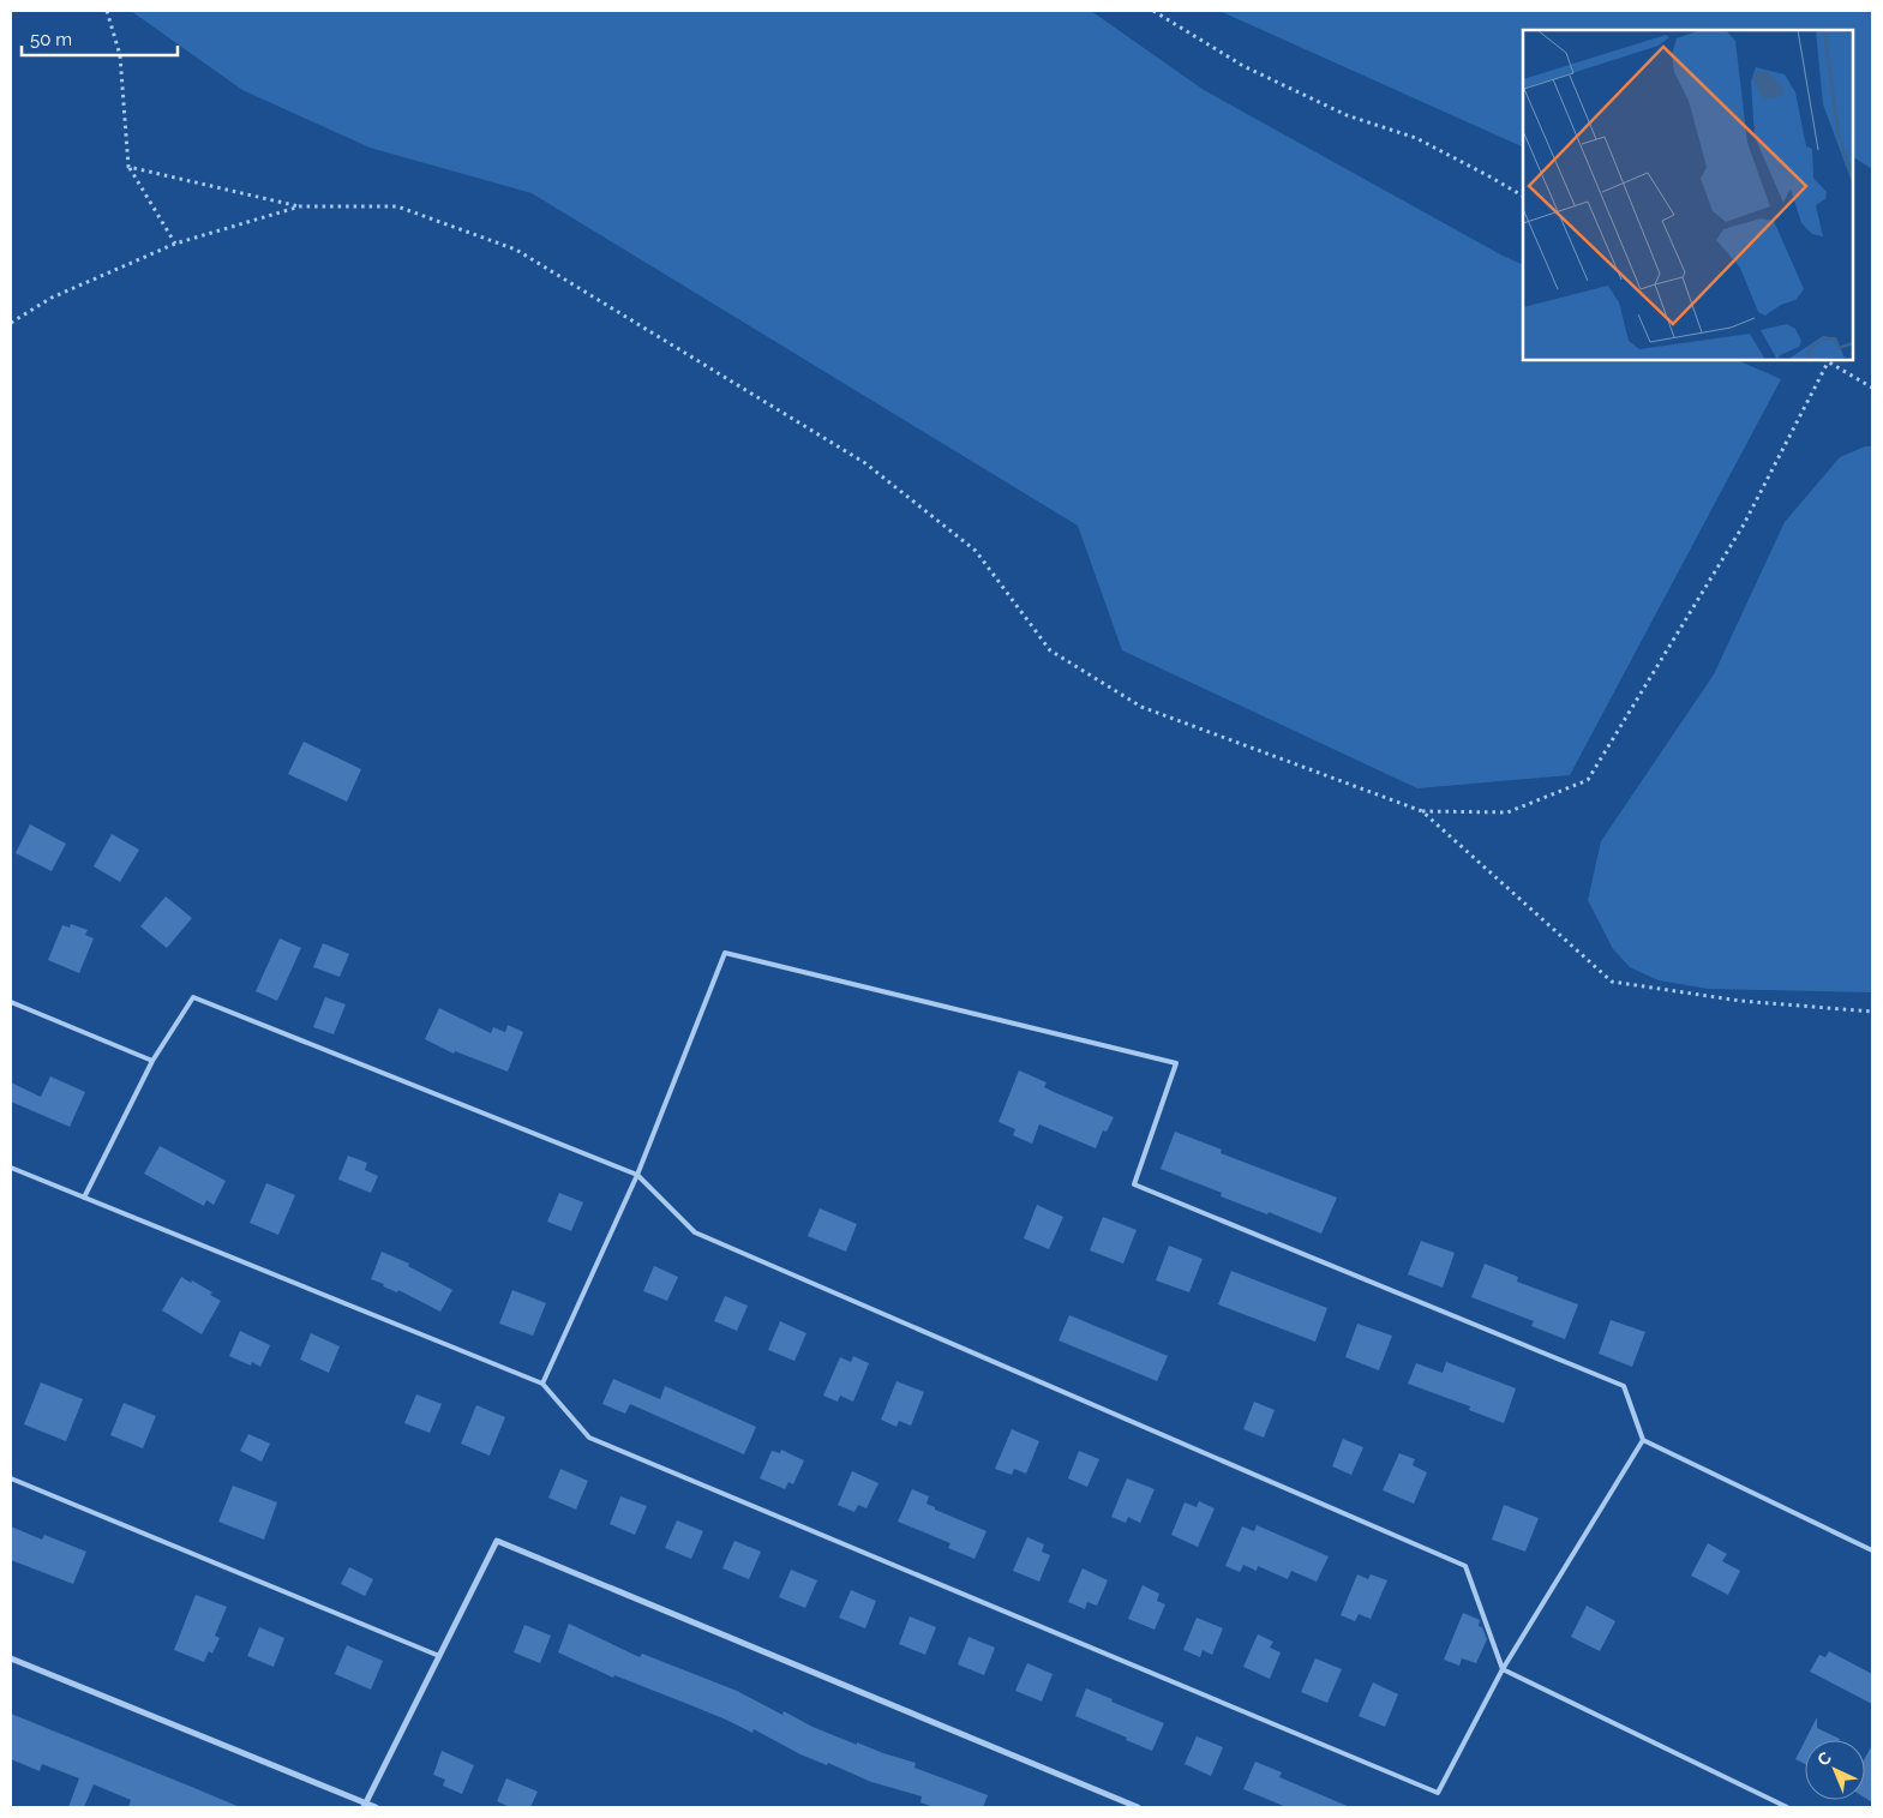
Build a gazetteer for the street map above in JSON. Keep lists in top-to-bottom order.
{
  "scale_bar": "50 m",
  "north": "top left"
}
